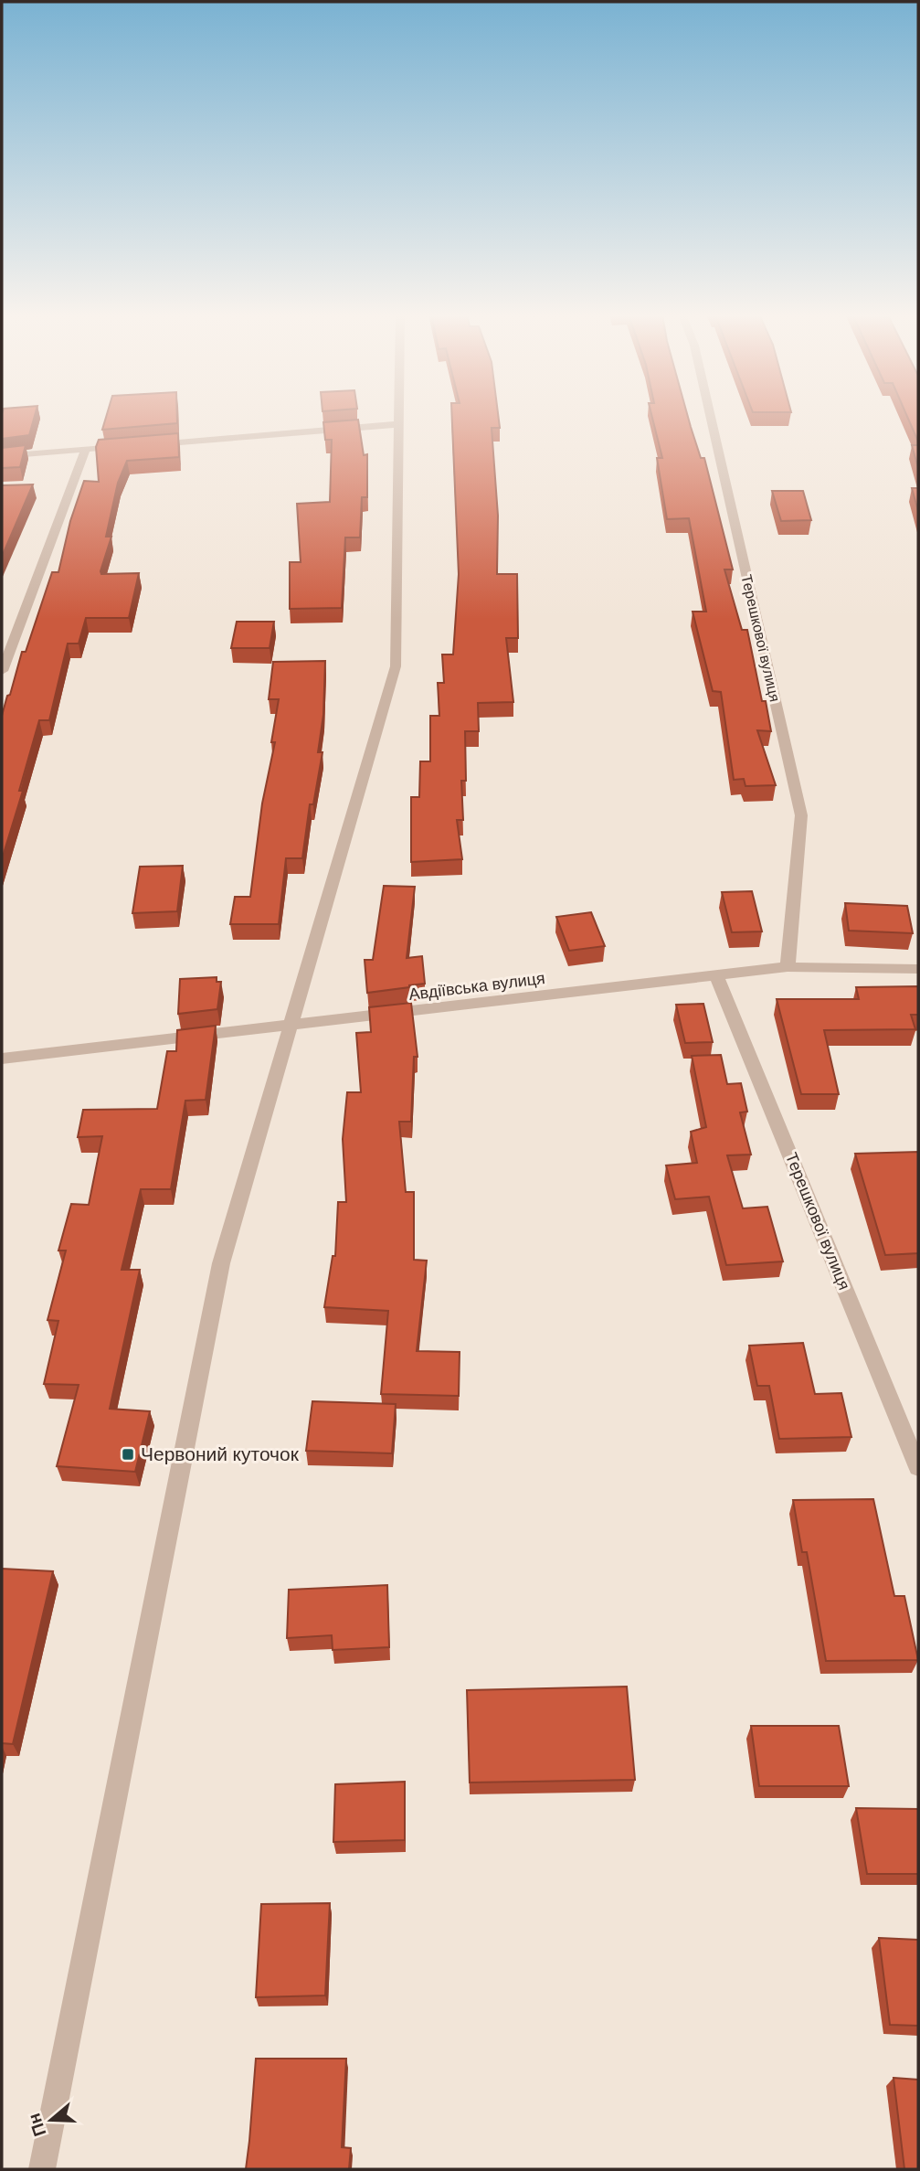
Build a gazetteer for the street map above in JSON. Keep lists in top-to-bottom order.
{
  "streets": {
    "street": ["Терешкової вулиця", "Авдіївська вулиця"]
  },
  "crossings": [
    ["Терешкової вулиця", "Авдіївська вулиця"]
  ],
  "places": {
    "transit": ["Червоний куточок"]
  },
  "north": "left"
}
